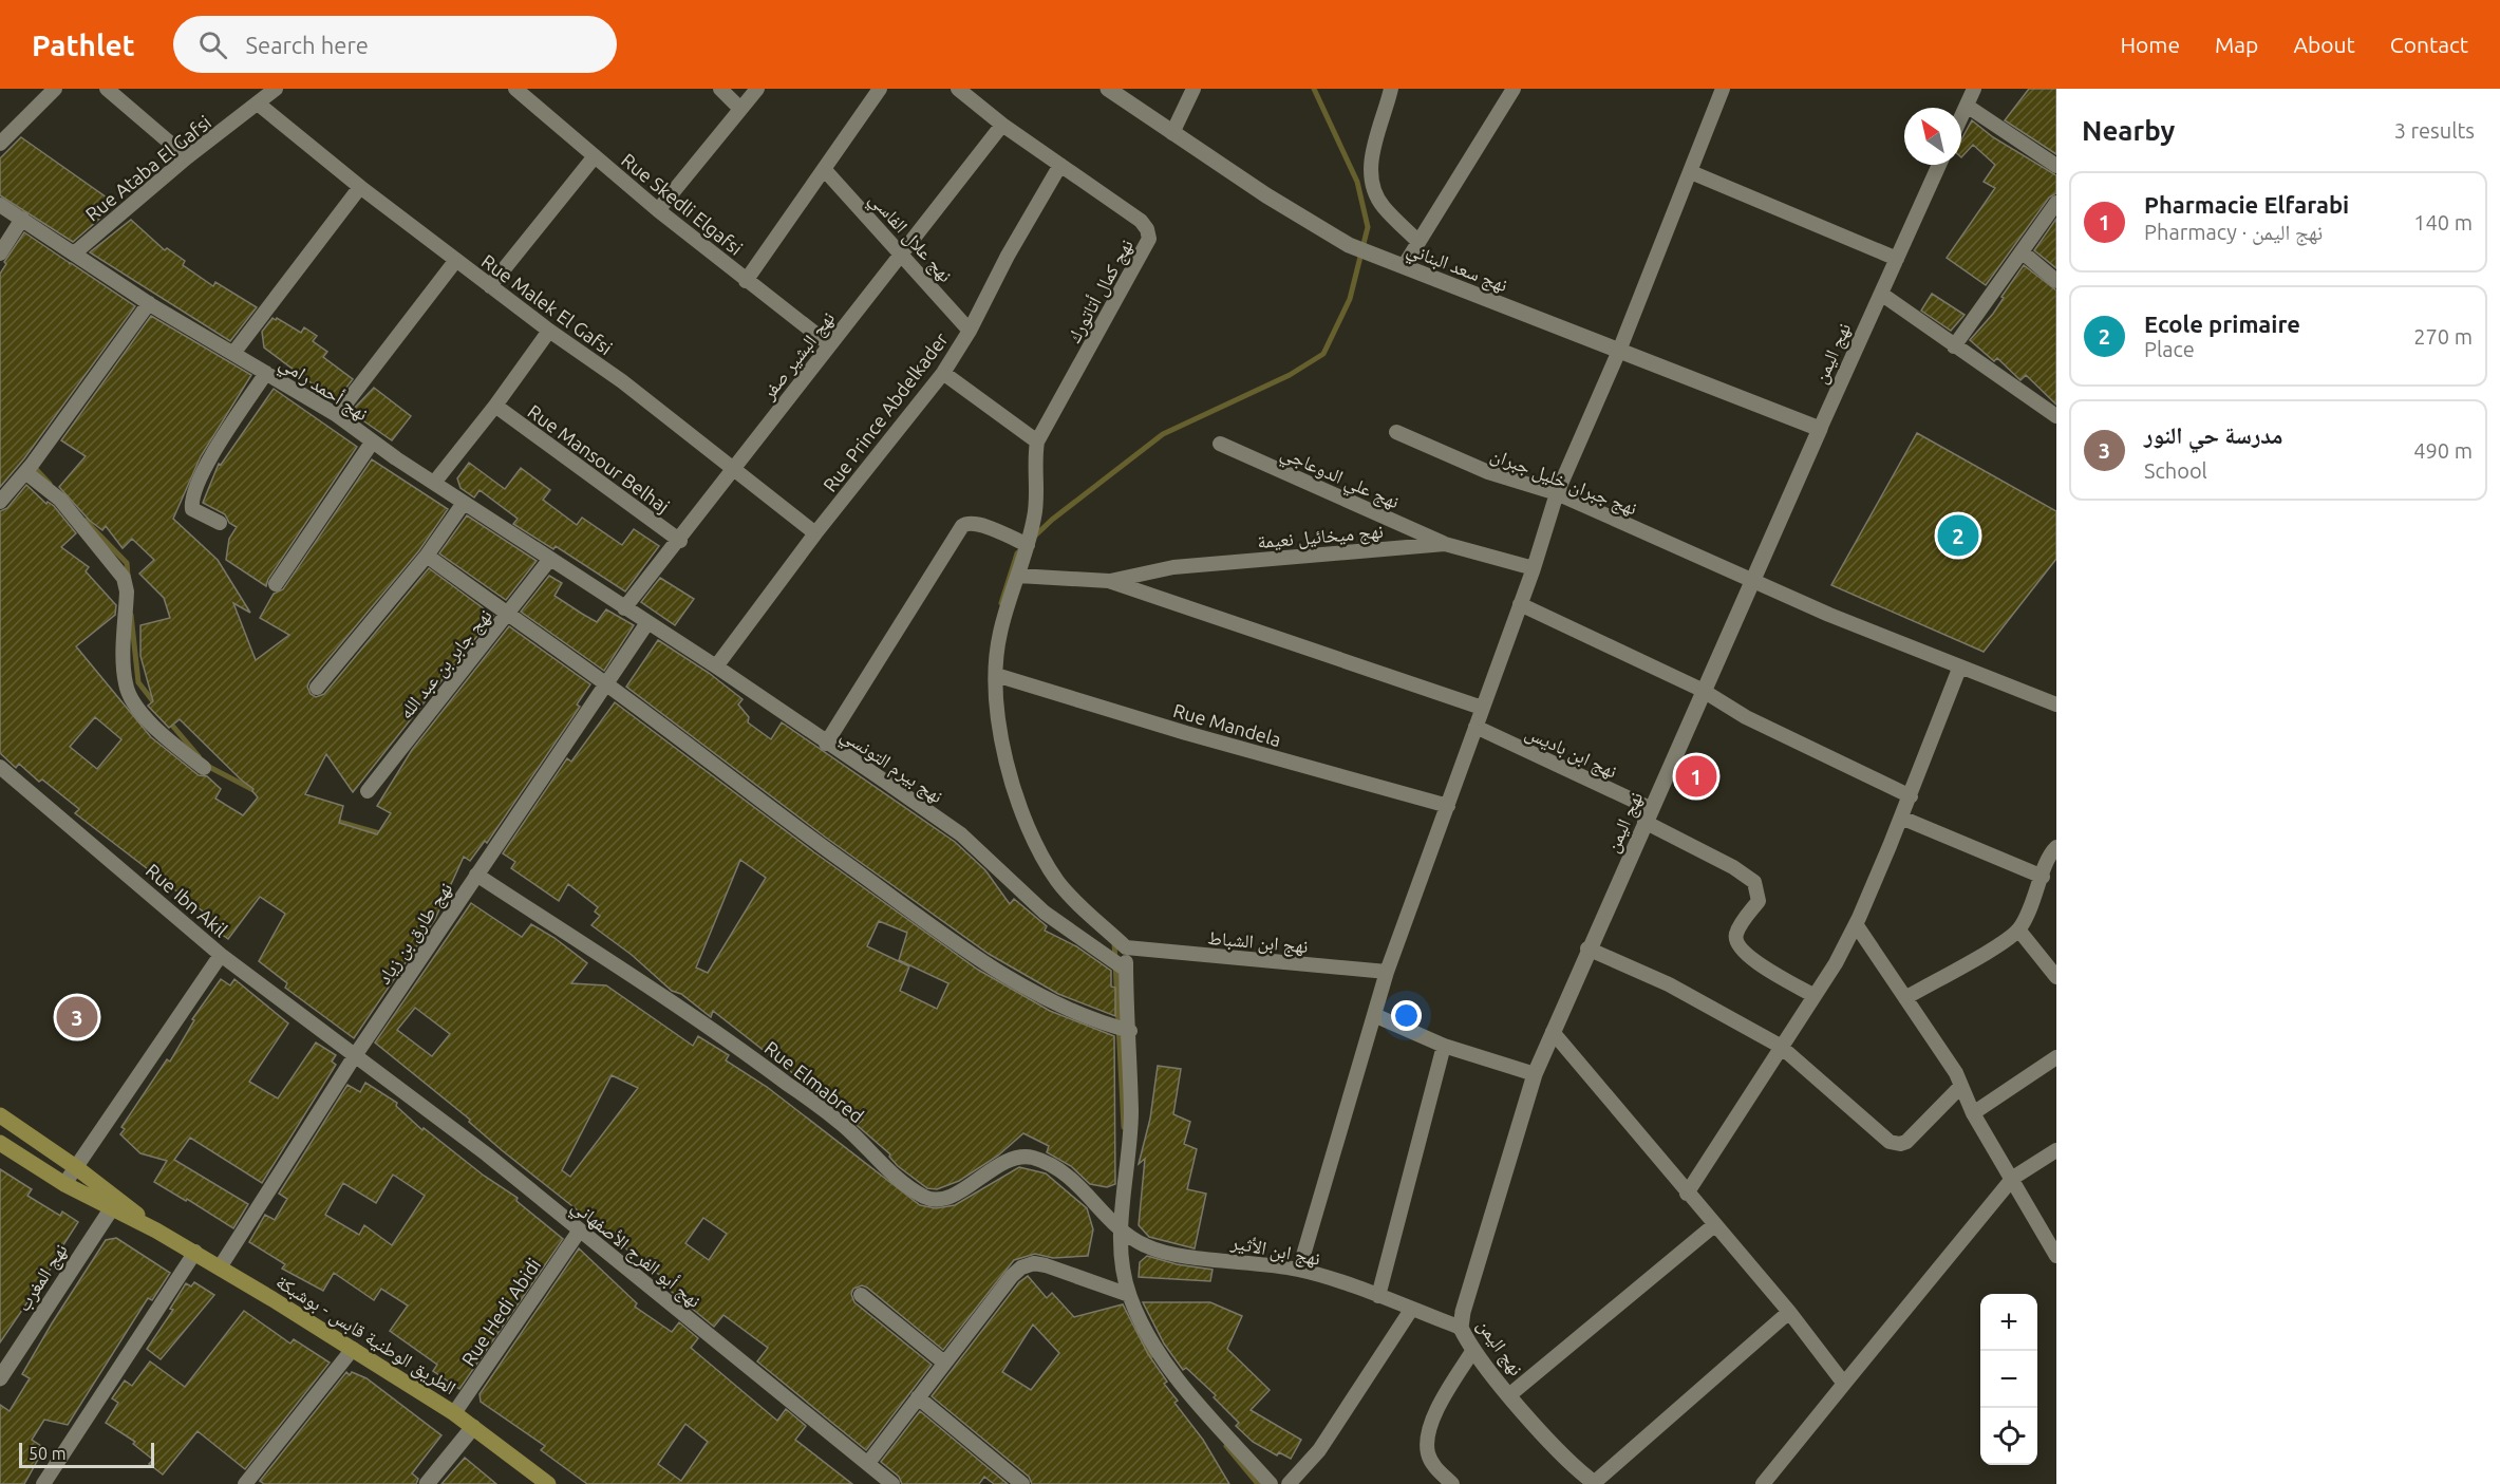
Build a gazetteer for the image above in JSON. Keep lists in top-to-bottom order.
{
  "streets": {
    "main road": ["الطريق الوطنية قابس - بوشبكة"],
    "street": [
      "Rue Ataba El Gafsi",
      "Rue Skedli Elgafsi",
      "نهج علال الفاسي",
      "نهج سعد البناني",
      "نهج كمال أتاتورك",
      "Rue Malek El Gafsi",
      "نهج اليمن",
      "نهج البشير صفر",
      "نهج أحمد رامي",
      "Rue Prince Abdelkader",
      "Rue Mansour Belhaj",
      "نهج علي الدوعاجي",
      "نهج جبران خليل جبران",
      "نهج ميخائيل نعيمة",
      "نهج جابر بن عبد الله",
      "Rue Mandela",
      "نهج ابن باديس",
      "نهج بيرم التونسي",
      "Rue Ibn Akil",
      "نهج طارق بن زياد",
      "نهج ابن الشباط",
      "Rue Elmabred",
      "نهج ابن الأثير",
      "نهج أبو الفرج الأصفهاني",
      "نهج المغرب",
      "Rue Hedi Abidi"
    ]
  },
  "crossings": [
    ["Rue Ataba El Gafsi", "Rue Malek El Gafsi"],
    ["Rue Ataba El Gafsi", "نهج أحمد رامي"],
    ["Rue Skedli Elgafsi", "نهج البشير صفر"],
    ["نهج علال الفاسي", "نهج البشير صفر"],
    ["نهج علال الفاسي", "Rue Prince Abdelkader"],
    ["نهج سعد البناني", "نهج اليمن"],
    ["نهج كمال أتاتورك", "نهج البشير صفر"],
    ["نهج كمال أتاتورك", "Rue Prince Abdelkader"],
    ["Rue Malek El Gafsi", "نهج البشير صفر"],
    ["Rue Malek El Gafsi", "Rue Prince Abdelkader"],
    ["نهج اليمن", "نهج جبران خليل جبران"],
    ["نهج اليمن", "نهج ابن باديس"],
    ["نهج اليمن", "نهج ابن الأثير"],
    ["نهج البشير صفر", "نهج أحمد رامي"],
    ["نهج البشير صفر", "Rue Mansour Belhaj"],
    ["نهج البشير صفر", "نهج بيرم التونسي"],
    ["نهج أحمد رامي", "نهج جابر بن عبد الله"],
    ["نهج أحمد رامي", "نهج بيرم التونسي"],
    ["Rue Prince Abdelkader", "نهج بيرم التونسي"],
    ["نهج علي الدوعاجي", "نهج ميخائيل نعيمة"],
    ["نهج بيرم التونسي", "نهج طارق بن زياد"],
    ["Rue Ibn Akil", "نهج طارق بن زياد"],
    ["Rue Ibn Akil", "نهج أبو الفرج الأصفهاني"],
    ["نهج طارق بن زياد", "Rue Elmabred"],
    ["نهج طارق بن زياد", "نهج أبو الفرج الأصفهاني"],
    ["نهج طارق بن زياد", "الطريق الوطنية قابس - بوشبكة"],
    ["Rue Elmabred", "نهج ابن الأثير"],
    ["نهج أبو الفرج الأصفهاني", "Rue Hedi Abidi"],
    ["نهج المغرب", "الطريق الوطنية قابس - بوشبكة"],
    ["Rue Hedi Abidi", "الطريق الوطنية قابس - بوشبكة"]
  ],
  "scale_bar": "50 m",
  "north": "top left",
  "page": {
    "header": "Pathlet",
    "search": "Search here",
    "nav": [
      "Home",
      "Map",
      "About",
      "Contact"
    ],
    "heading": ["Nearby", "3 results"],
    "list": [
      {
        "mark": "1",
        "name": "Pharmacie Elfarabi",
        "note": "Pharmacy · نهج اليمن",
        "value": "140 m"
      },
      {
        "mark": "2",
        "name": "Ecole primaire",
        "note": "Place",
        "value": "270 m"
      },
      {
        "mark": "3",
        "name": "مدرسة حي النور",
        "note": "School",
        "value": "490 m"
      }
    ],
    "pins": ["2", "1", "3"],
    "map_buttons": ["+", "−"],
    "scale": "50 m"
  }
}
